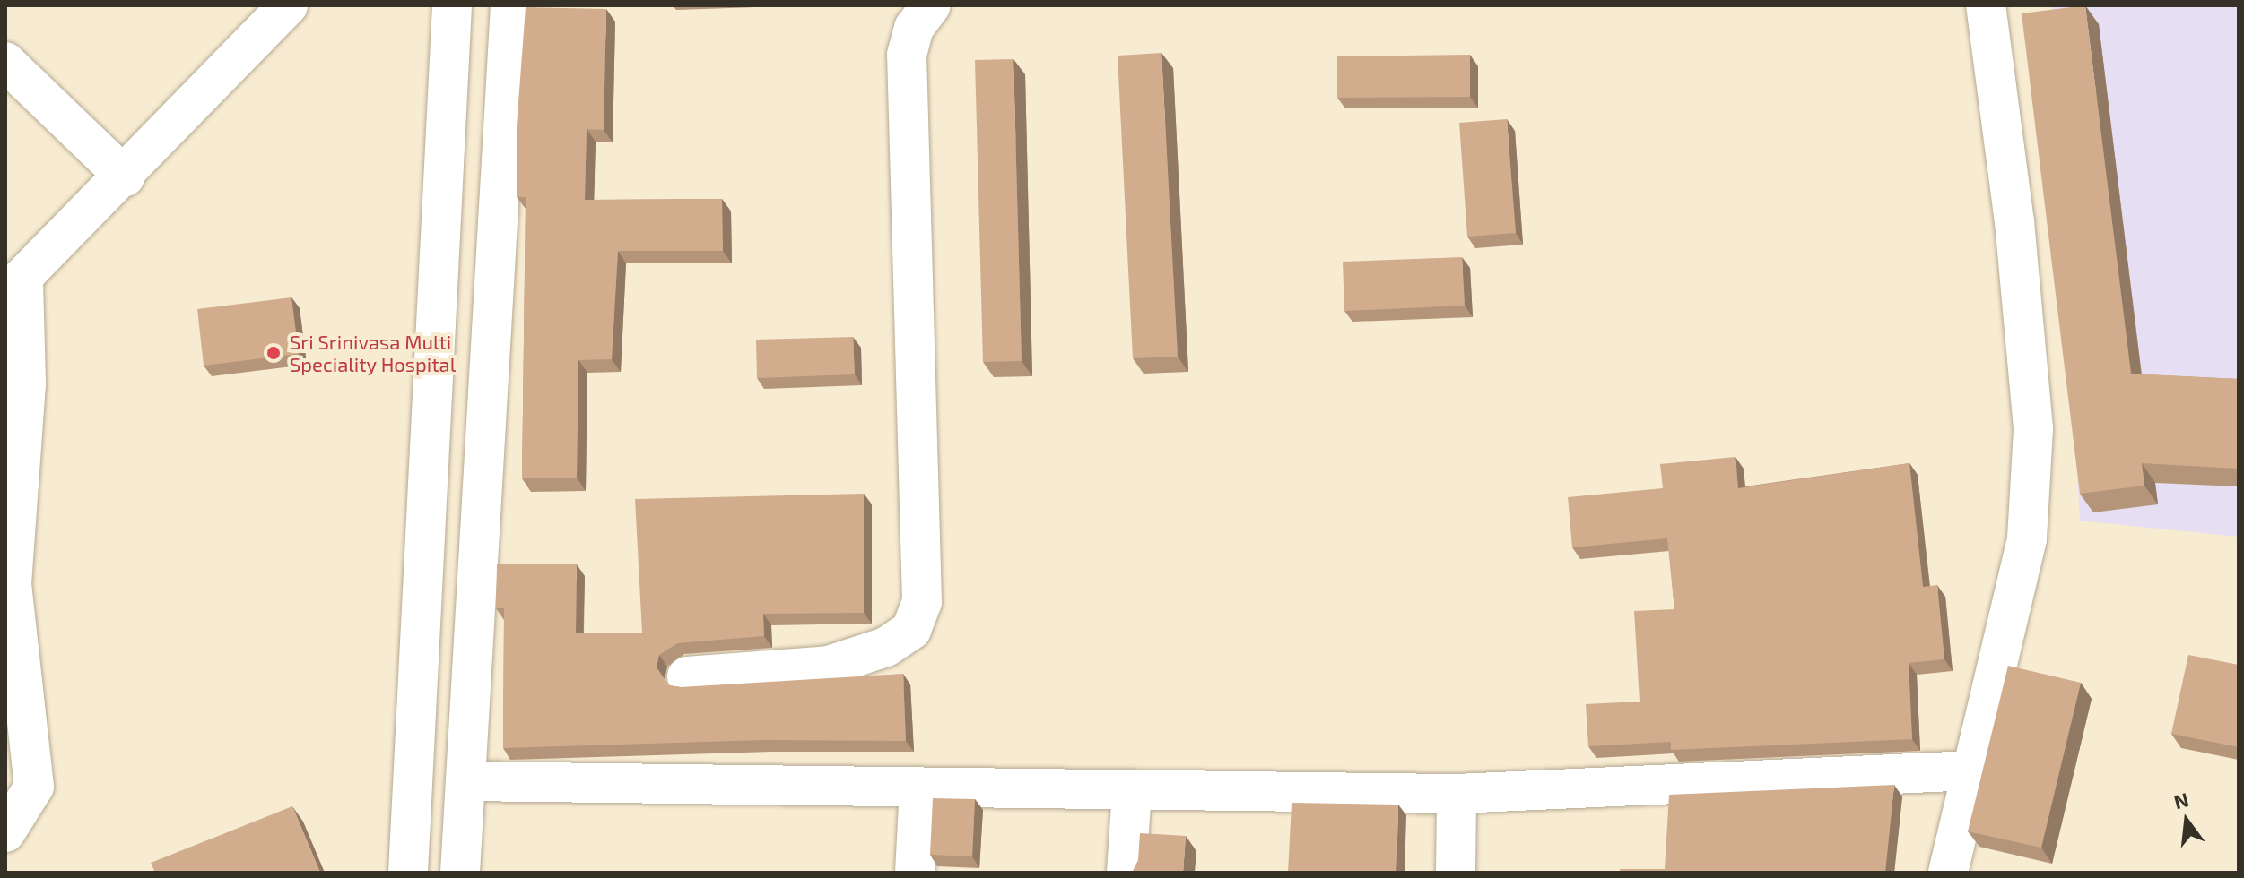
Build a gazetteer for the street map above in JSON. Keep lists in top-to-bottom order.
{
  "places": ["Sri Srinivasa Multi Speciality Hospital"],
  "north": "top"
}
